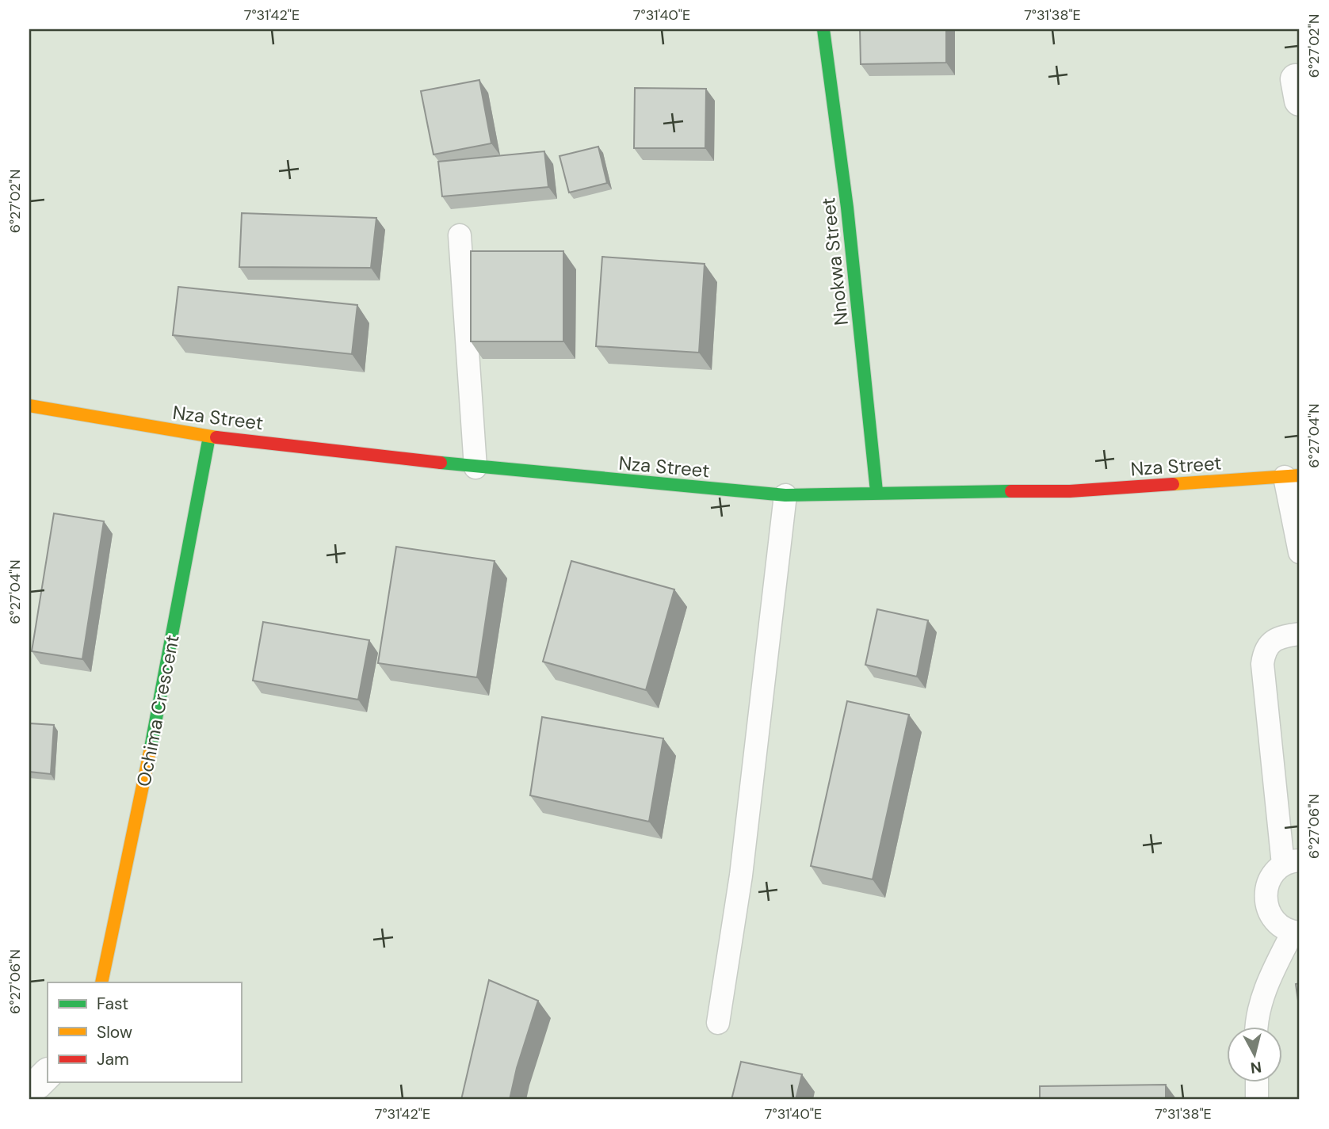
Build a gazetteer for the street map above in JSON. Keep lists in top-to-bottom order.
{
  "streets": {
    "street": ["Nnokwa Street", "Nza Street", "Ochima Crescent"]
  },
  "crossings": [
    ["Nnokwa Street", "Nza Street"],
    ["Nza Street", "Ochima Crescent"]
  ],
  "legend": ["Fast", "Slow", "Jam"],
  "north": "bottom",
  "coordinates": [
    "7°31'42\"E",
    "7°31'40\"E",
    "7°31'38\"E",
    "6°27'02\"N",
    "6°27'04\"N",
    "6°27'06\"N"
  ]
}
